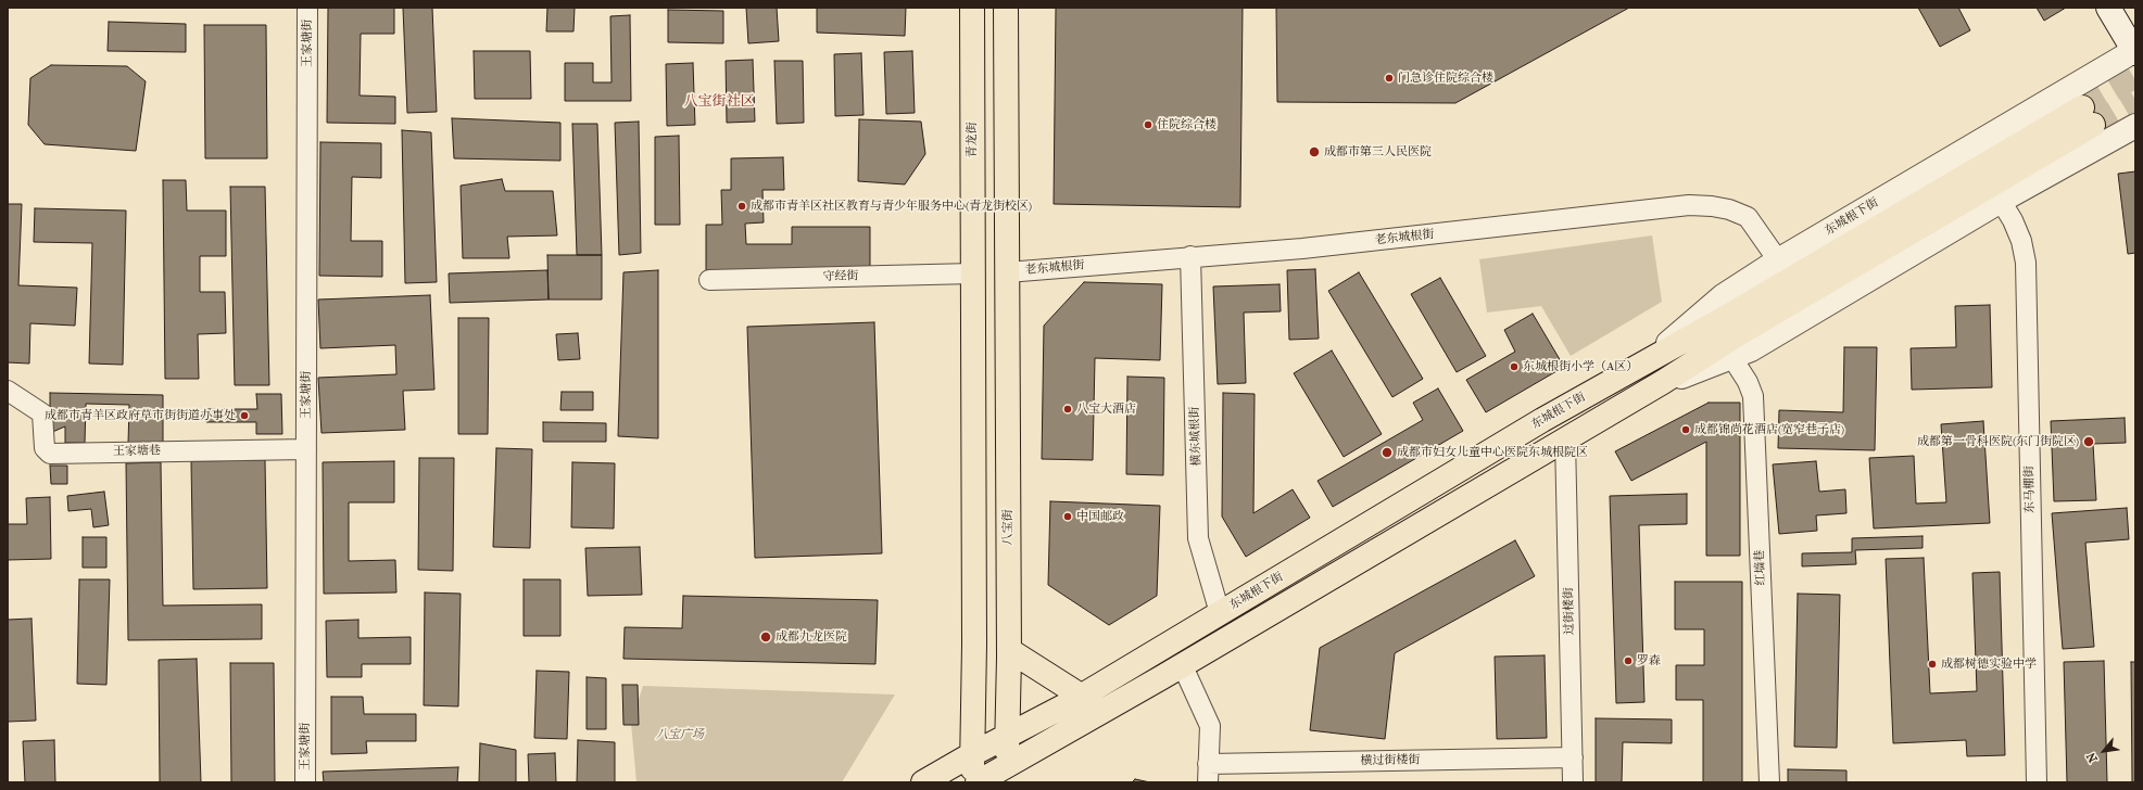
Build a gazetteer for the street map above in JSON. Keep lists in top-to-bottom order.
{
  "streets": {
    "main road": ["青龙街", "东城根下街", "八宝街"],
    "street": [
      "王家塘街",
      "老东城根街",
      "守经街",
      "横东城根街",
      "王家塘巷",
      "东马棚街",
      "红墙巷",
      "过街楼街",
      "横过街楼街"
    ]
  },
  "crossings": [
    ["王家塘街", "王家塘巷"],
    ["青龙街", "守经街"],
    ["东城根下街", "老东城根街"],
    ["东城根下街", "横东城根街"],
    ["东城根下街", "东马棚街"],
    ["东城根下街", "八宝街"],
    ["东城根下街", "红墙巷"],
    ["东城根下街", "过街楼街"],
    ["老东城根街", "横东城根街"],
    ["老东城根街", "八宝街"],
    ["过街楼街", "横过街楼街"]
  ],
  "districts": ["八宝街社区"],
  "parks": ["八宝广场"],
  "places": [
    "门急诊住院综合楼",
    "住院综合楼",
    "成都市第三人民医院",
    "成都市青羊区社区教育与青少年服务中心(青龙街校区)",
    "东城根街小学（A区）",
    "八宝大酒店",
    "成都市青羊区政府草市街街道办事处",
    "成都锦尚花酒店(宽窄巷子店)",
    "成都第一骨科医院(东门街院区)",
    "成都市妇女儿童中心医院东城根院区",
    "中国邮政",
    "成都九龙医院",
    "罗森",
    "成都树德实验中学"
  ],
  "north": "bottom left"
}
